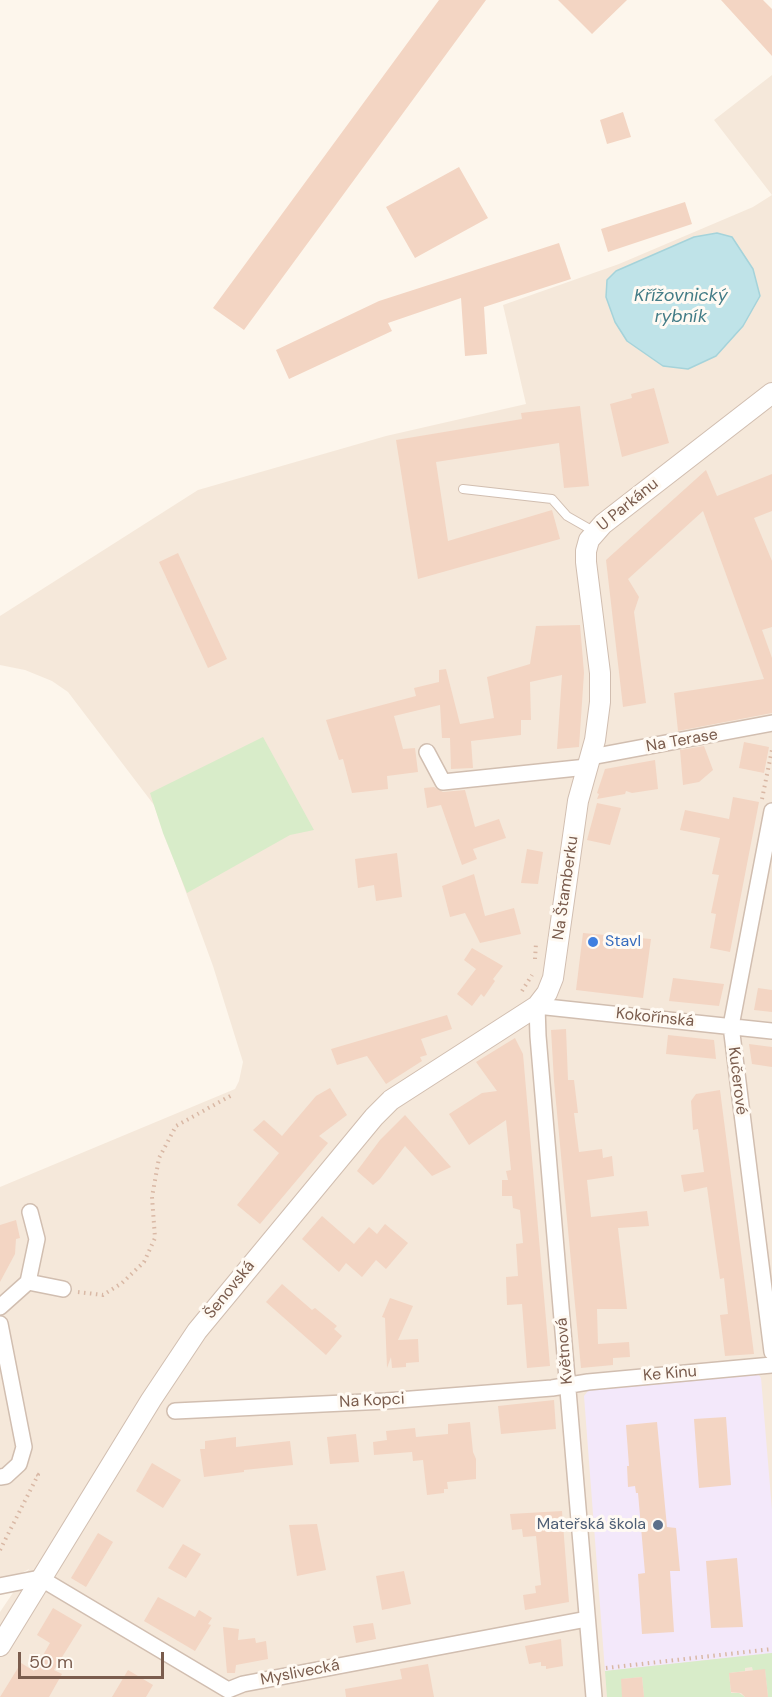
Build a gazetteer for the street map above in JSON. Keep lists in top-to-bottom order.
{
  "streets": {
    "street": [
      "U Parkánu",
      "Na Terase",
      "Na Štamberku",
      "Kokořínská",
      "Kučerové",
      "Šenovská",
      "Květnová",
      "Ke Kinu",
      "Na Kopci",
      "Myslivecká"
    ]
  },
  "crossings": [
    ["U Parkánu", "Na Terase"],
    ["U Parkánu", "Na Štamberku"],
    ["Na Terase", "Na Štamberku"],
    ["Na Štamberku", "Kokořínská"],
    ["Na Štamberku", "Šenovská"],
    ["Na Štamberku", "Květnová"],
    ["Kokořínská", "Kučerové"],
    ["Kokořínská", "Šenovská"],
    ["Kokořínská", "Květnová"],
    ["Šenovská", "Květnová"],
    ["Šenovská", "Myslivecká"],
    ["Květnová", "Ke Kinu"],
    ["Květnová", "Na Kopci"],
    ["Květnová", "Myslivecká"],
    ["Ke Kinu", "Na Kopci"]
  ],
  "water": ["Křížovnický rybník"],
  "places": ["Stavl", "Mateřská škola"],
  "scale_bar": "50 m"
}
